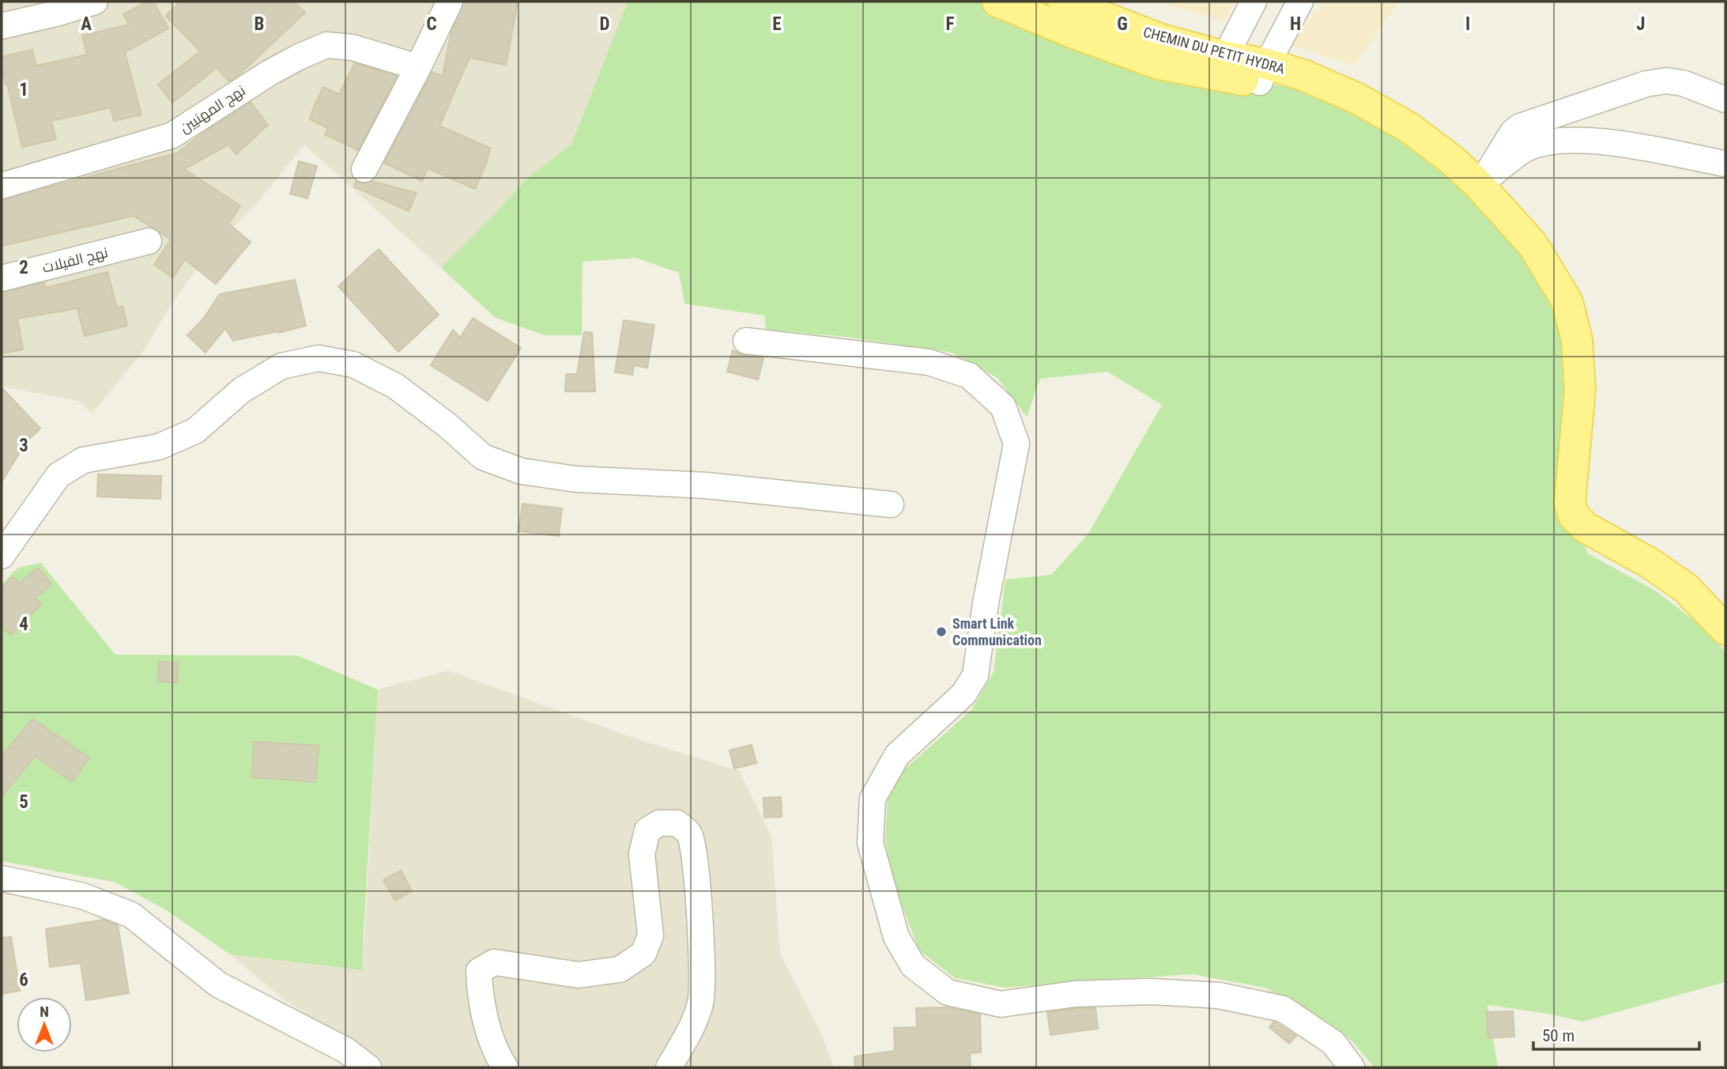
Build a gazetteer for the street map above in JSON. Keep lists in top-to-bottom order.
{
  "streets": {
    "main road": ["CHEMIN DU PETIT HYDRA"],
    "street": ["نهج المهنيين", "نهج الفيلات"]
  },
  "places": ["Smart Link Communication"],
  "scale_bar": "50 m",
  "north": "top",
  "grid": {
    "columns": [
      "A",
      "B",
      "C",
      "D",
      "E",
      "F",
      "G",
      "H",
      "I",
      "J"
    ],
    "rows": [
      "1",
      "2",
      "3",
      "4",
      "5",
      "6"
    ]
  }
}
